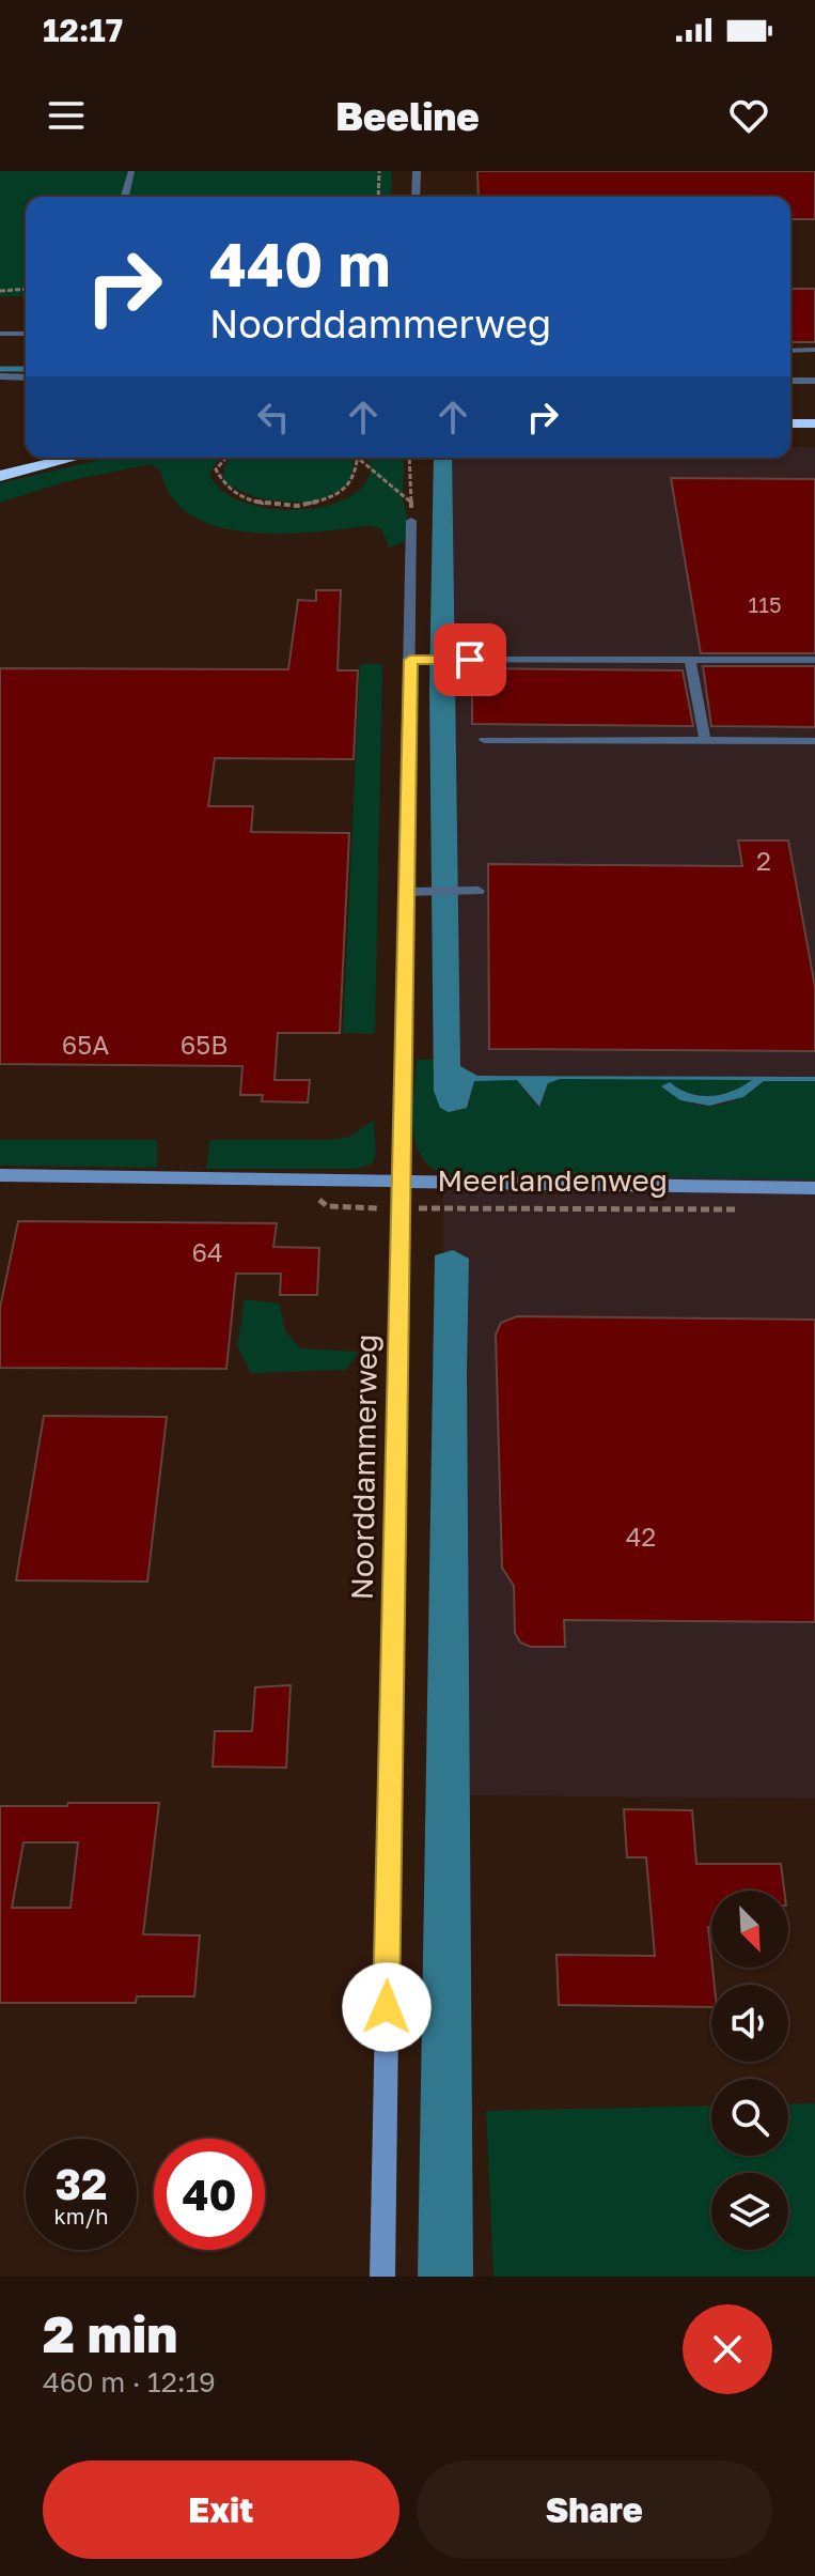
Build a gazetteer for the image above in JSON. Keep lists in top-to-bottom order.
{
  "streets": {
    "street": ["Meerlandenweg", "Noorddammerweg"]
  },
  "crossings": [
    ["Meerlandenweg", "Noorddammerweg"]
  ],
  "house_numbers": [
    "115",
    "2",
    "65A",
    "65B",
    "64",
    "42"
  ],
  "north": "bottom right",
  "page": {
    "status": "12:17",
    "header": "Beeline",
    "turn": ["440 m", "Noorddammerweg"],
    "speed": "32 km/h",
    "limit": "40",
    "heading": ["2 min", "460 m · 12:19"],
    "buttons": ["Exit", "Share"]
  }
}
